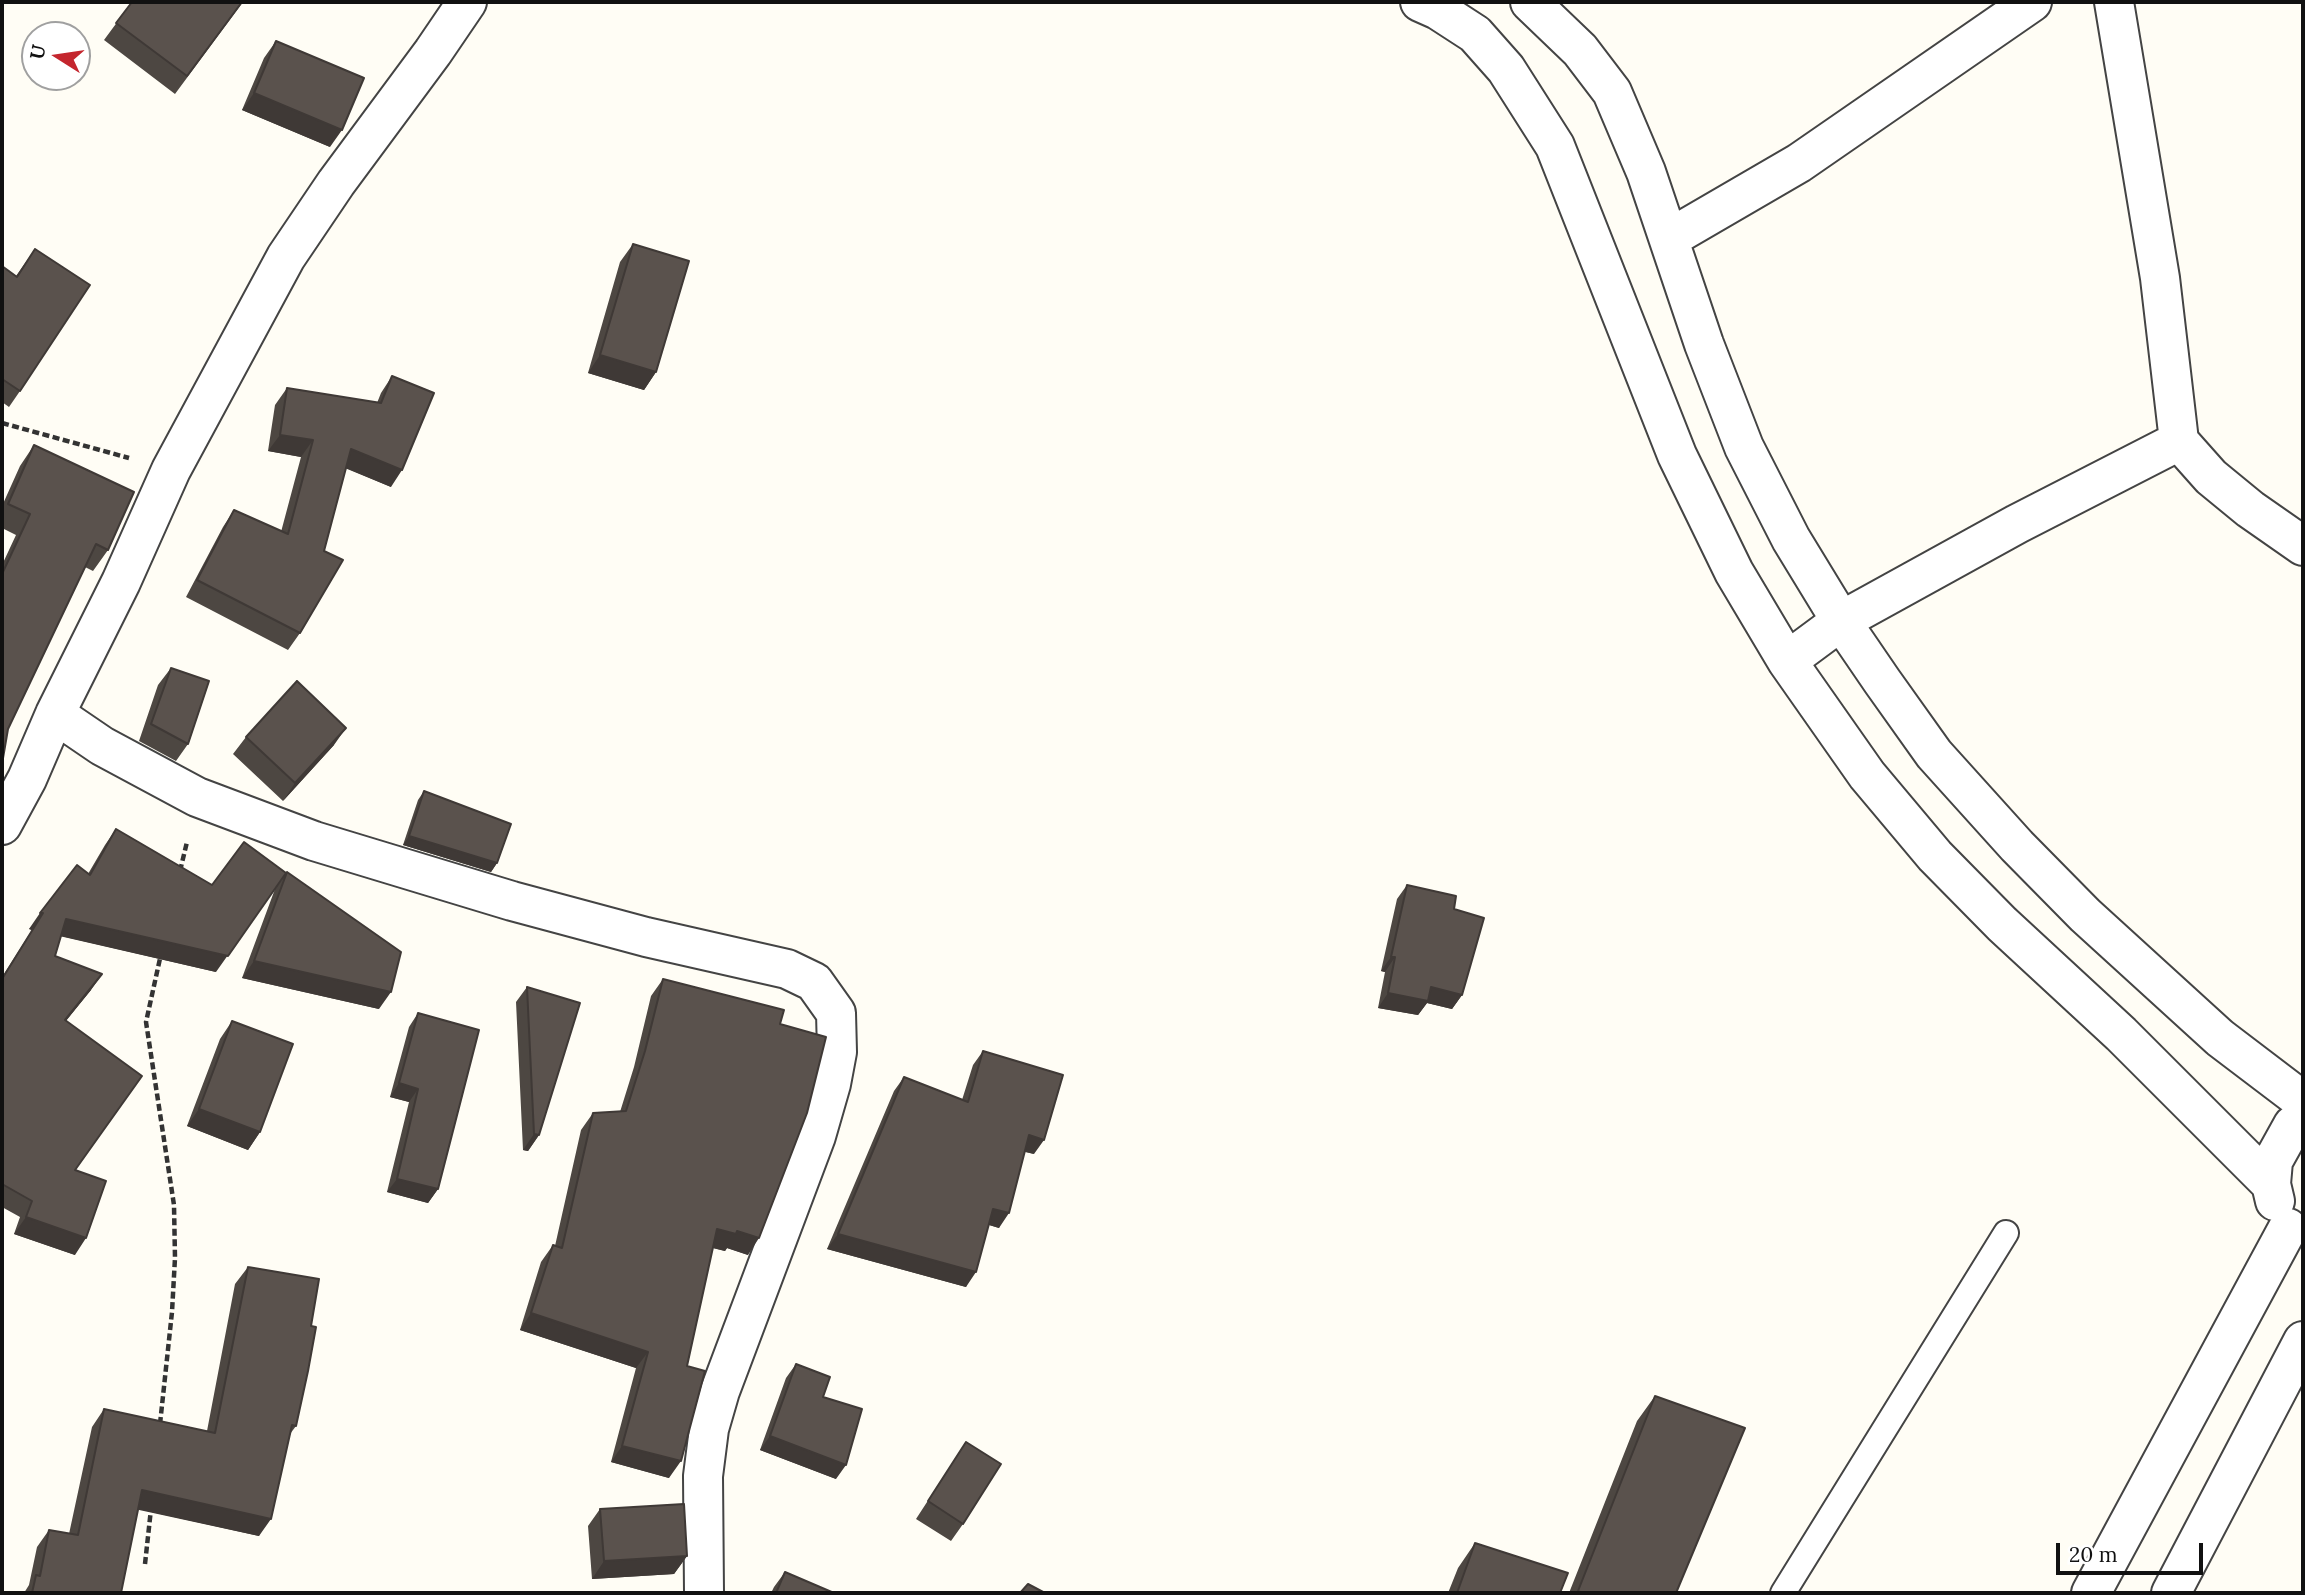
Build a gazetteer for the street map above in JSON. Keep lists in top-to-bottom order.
{
  "scale_bar": "20 m",
  "north": "left"
}
